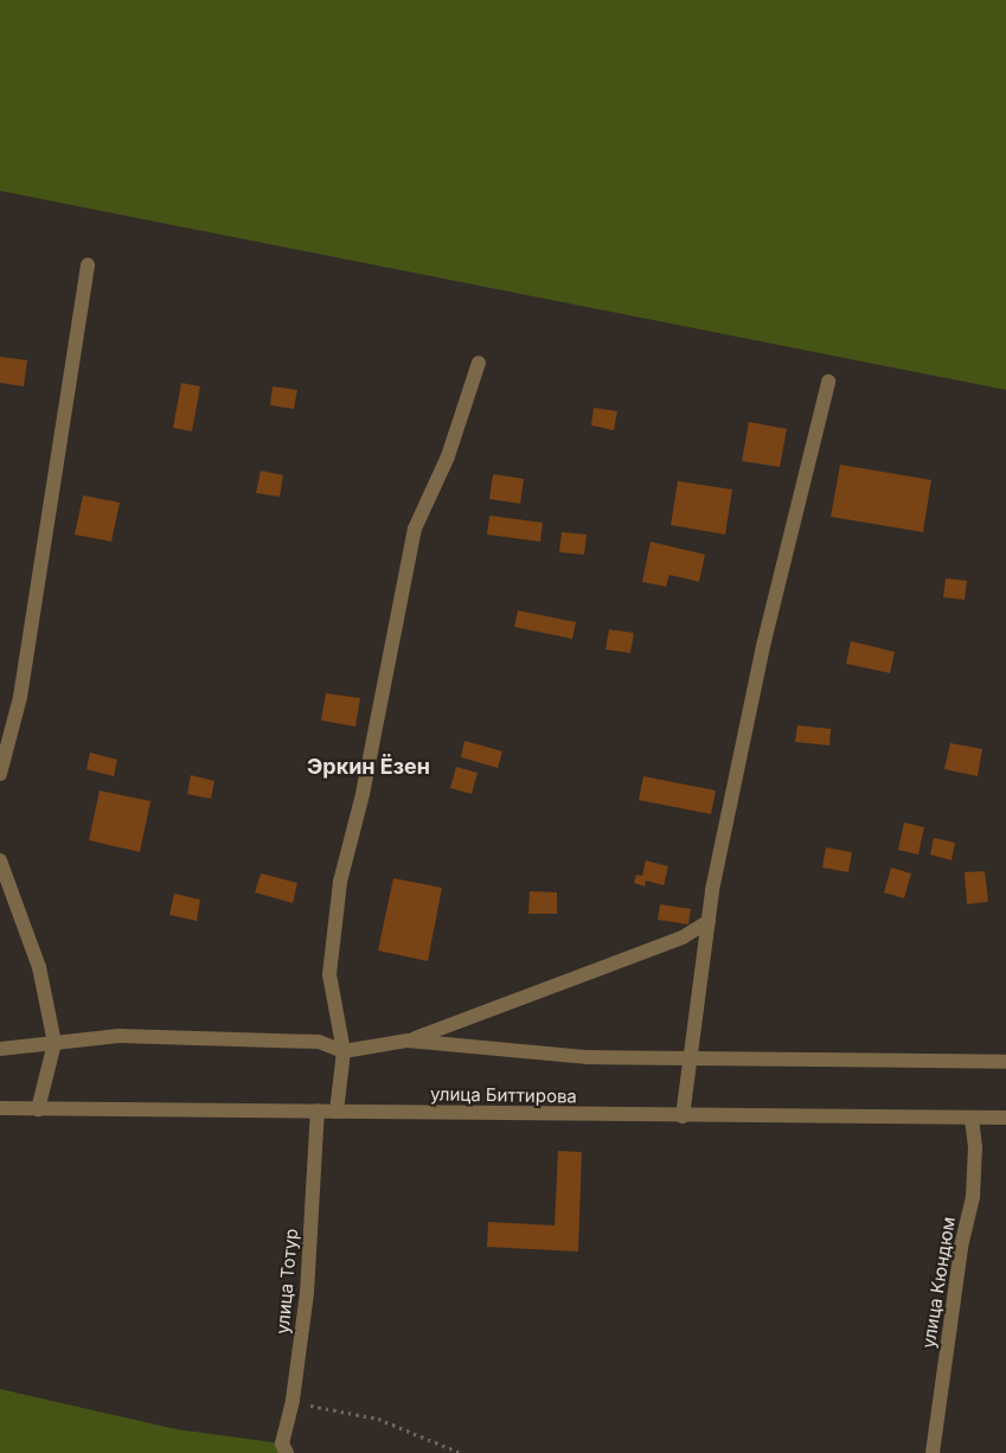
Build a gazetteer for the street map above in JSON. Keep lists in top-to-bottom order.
{
  "streets": {
    "street": ["улица Биттирова", "улица Тотур", "улица Кюндюм"]
  },
  "crossings": [
    ["улица Биттирова", "улица Тотур"],
    ["улица Биттирова", "улица Кюндюм"]
  ],
  "districts": ["Эркин Ёзен"]
}
